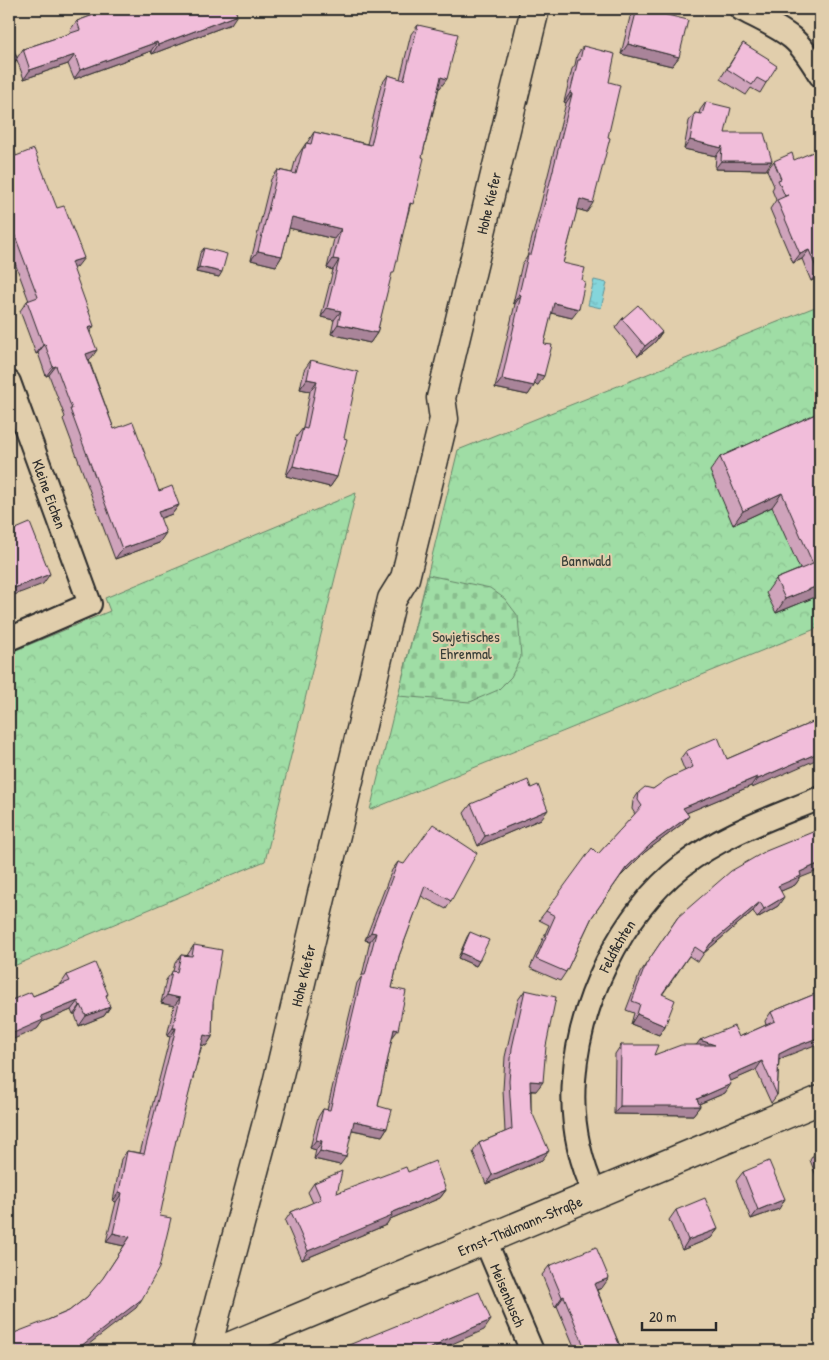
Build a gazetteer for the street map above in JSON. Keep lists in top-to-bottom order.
{
  "streets": {
    "street": [
      "Hohe Kiefer",
      "Kleine Eichen",
      "Feldfichten",
      "Ernst-Thälmann-Straße",
      "Meisenbusch"
    ]
  },
  "crossings": [
    ["Feldfichten", "Ernst-Thälmann-Straße"],
    ["Ernst-Thälmann-Straße", "Meisenbusch"]
  ],
  "parks": ["Bannwald", "Sowjetisches Ehrenmal"],
  "scale_bar": "20 m"
}
